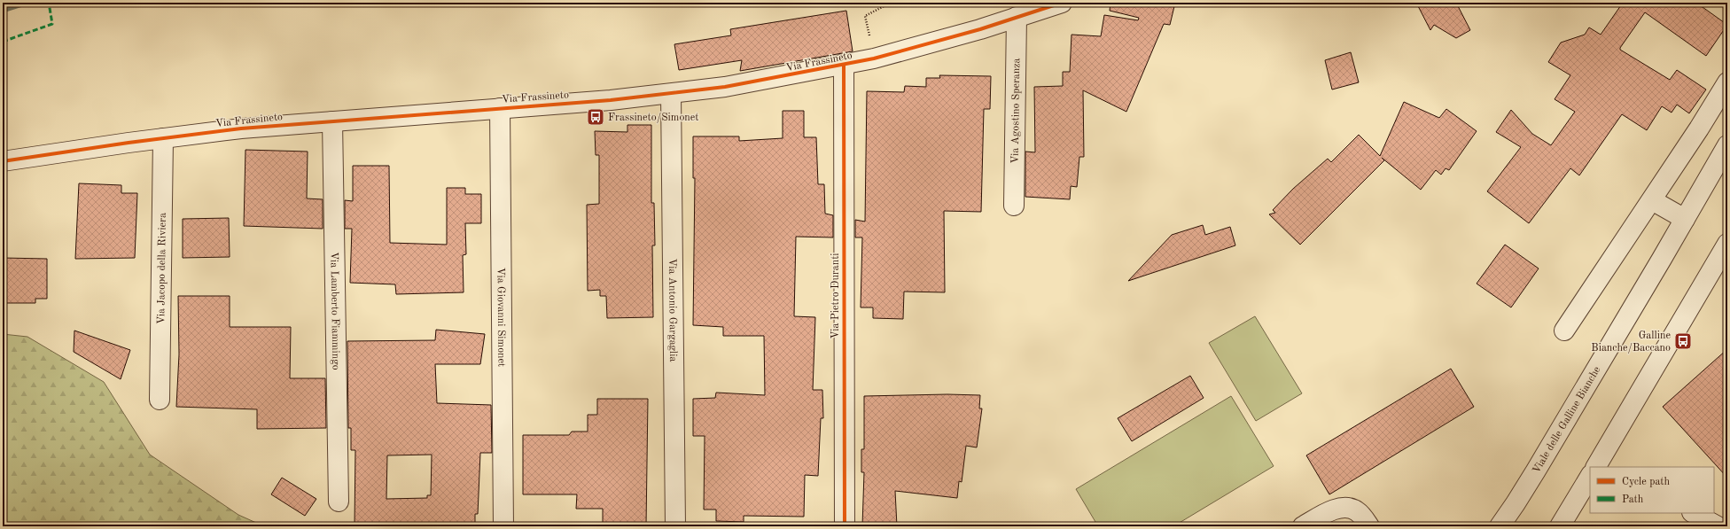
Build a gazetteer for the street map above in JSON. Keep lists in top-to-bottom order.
{
  "streets": {
    "street": [
      "Via Frassineto",
      "Via Agostino Speranza",
      "Via Jacopo della Riviera",
      "Via Pietro Duranti",
      "Via Antonio Gargaglia",
      "Via Lamberto Fiammingo",
      "Via Giovanni Simonet",
      "Viale delle Galline Bianche"
    ]
  },
  "crossings": [
    ["Via Frassineto", "Via Agostino Speranza"],
    ["Via Frassineto", "Via Jacopo della Riviera"],
    ["Via Frassineto", "Via Pietro Duranti"],
    ["Via Frassineto", "Via Antonio Gargaglia"],
    ["Via Frassineto", "Via Lamberto Fiammingo"],
    ["Via Frassineto", "Via Giovanni Simonet"]
  ],
  "places": {
    "bus stop": ["Frassineto/Simonet", "Galline Bianche/Baccano"]
  },
  "legend": ["Cycle path", "Path"]
}
